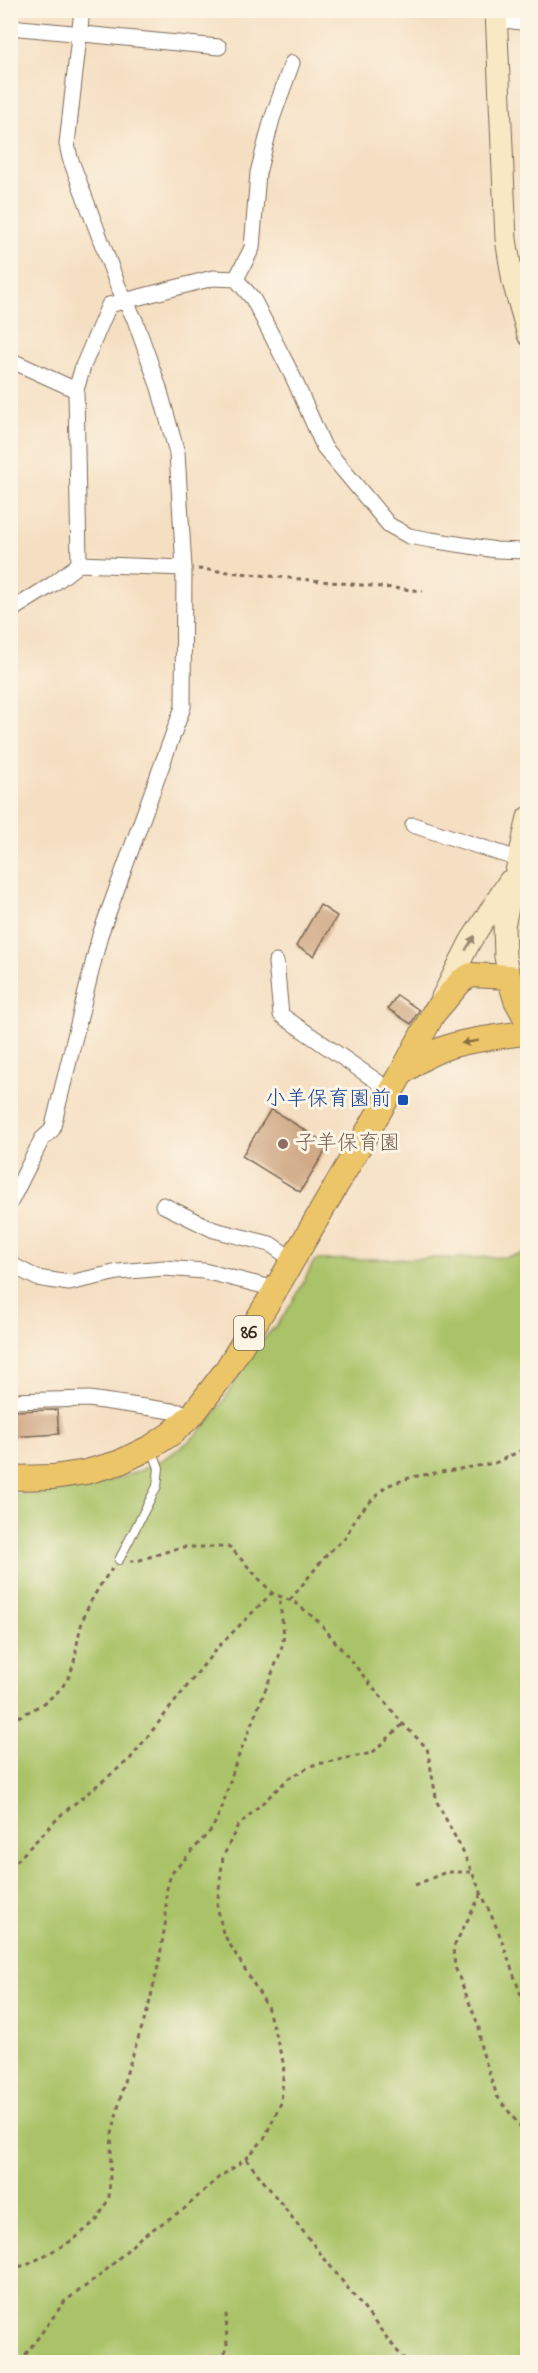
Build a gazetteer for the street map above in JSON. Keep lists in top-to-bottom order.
{
  "streets": {
    "main road": ["86"]
  },
  "places": {
    "transit": ["小羊保育園前"],
    "other": ["子羊保育園"]
  }
}
